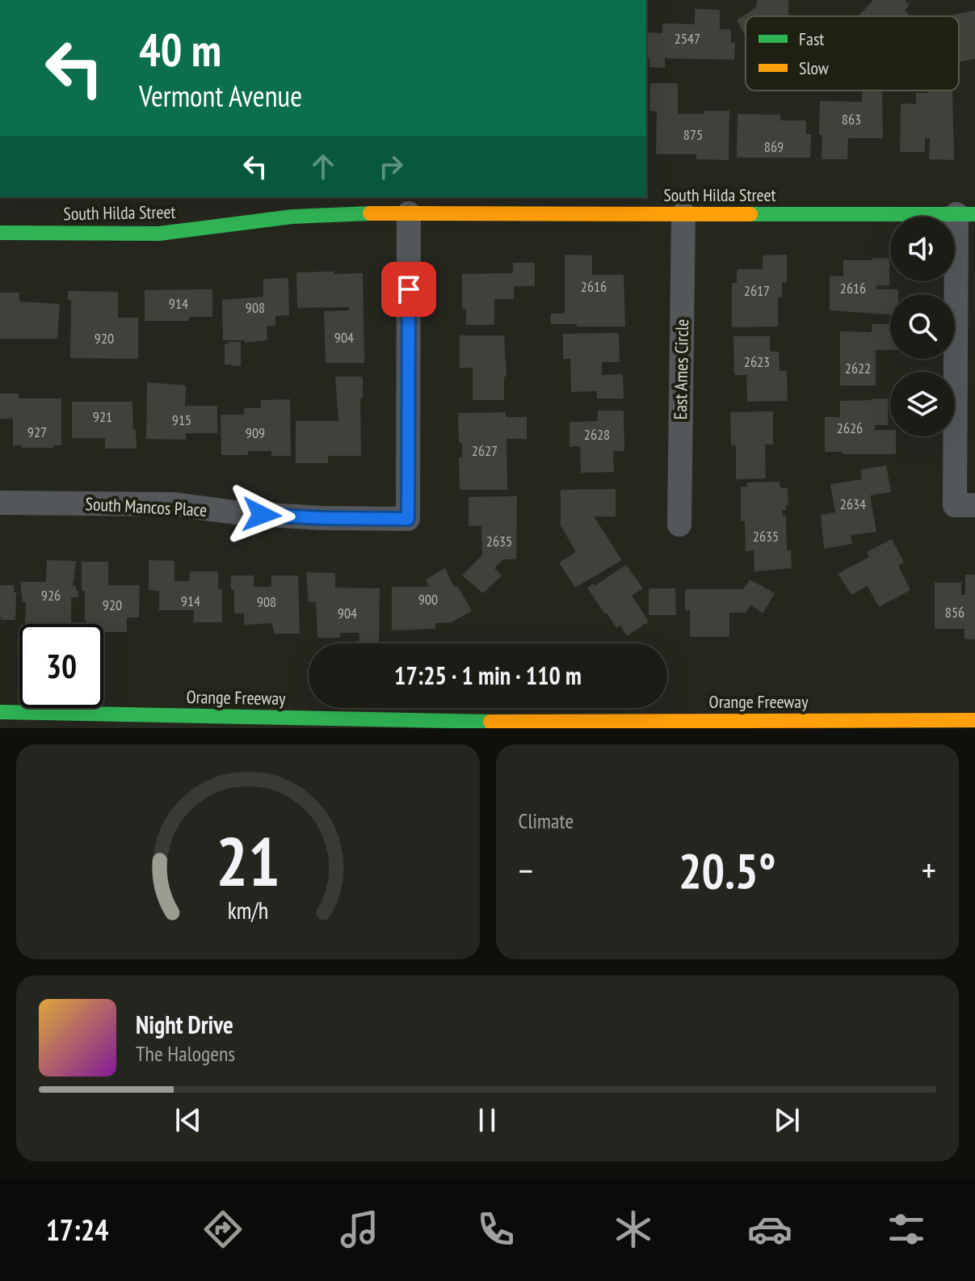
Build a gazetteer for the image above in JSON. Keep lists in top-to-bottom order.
{
  "streets": {
    "main road": ["South Hilda Street", "Orange Freeway"],
    "street": ["East Ames Circle", "South Mancos Place"]
  },
  "crossings": [
    ["South Hilda Street", "East Ames Circle"],
    ["South Hilda Street", "South Mancos Place"]
  ],
  "house_numbers": [
    "2547",
    "863",
    "875",
    "869",
    "2616",
    "2616",
    "2617",
    "914",
    "908",
    "904",
    "920",
    "2623",
    "2622",
    "921",
    "915",
    "2626",
    "927",
    "909",
    "2628",
    "2627",
    "2634",
    "2635",
    "2635",
    "926",
    "900",
    "914",
    "908",
    "920",
    "856",
    "904"
  ],
  "legend": ["Fast", "Slow"],
  "page": {
    "turn": ["40 m", "Vermont Avenue"],
    "limit": "30",
    "trip": "17:25 · 1 min · 110 m",
    "tile": "Climate",
    "heat": ["−", "20.5°", "+"],
    "song": ["Night Drive", "The Halogens"],
    "tabs": "17:24",
    "gauge": ["21", "km/h"]
  }
}
